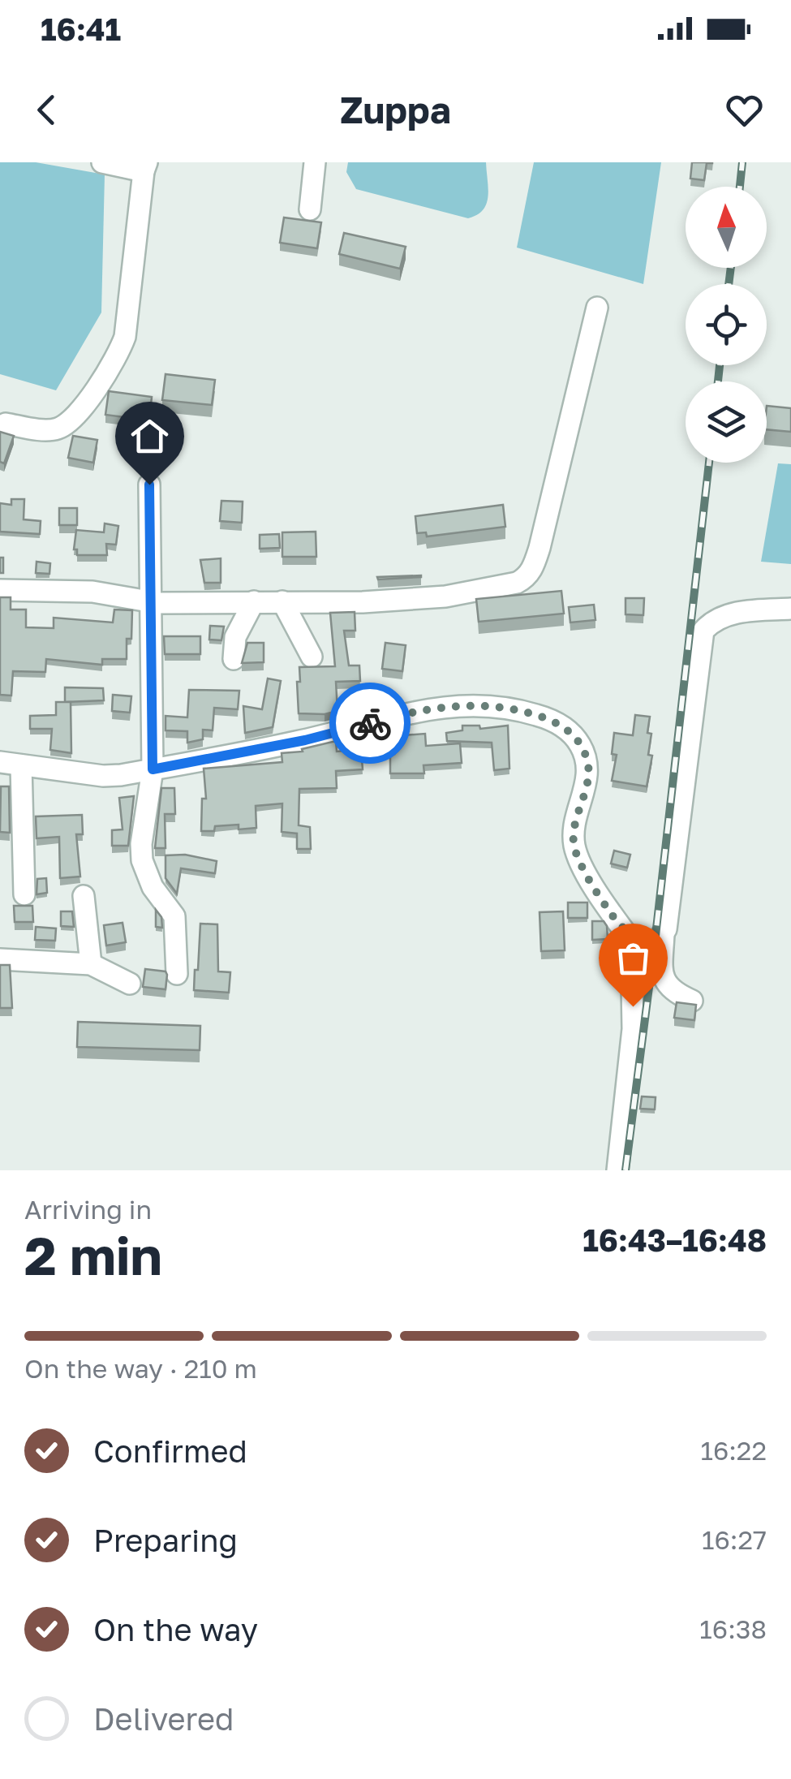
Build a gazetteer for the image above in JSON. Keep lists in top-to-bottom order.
{
  "north": "top",
  "page": {
    "status": "16:41",
    "header": "Zuppa",
    "heading": ["2 min", "Arriving in", "16:43–16:48"],
    "bar": "On the way · 210 m",
    "list": [
      ["Confirmed", "16:22"],
      ["Preparing", "16:27"],
      ["On the way", "16:38"],
      "Delivered"
    ]
  }
}
